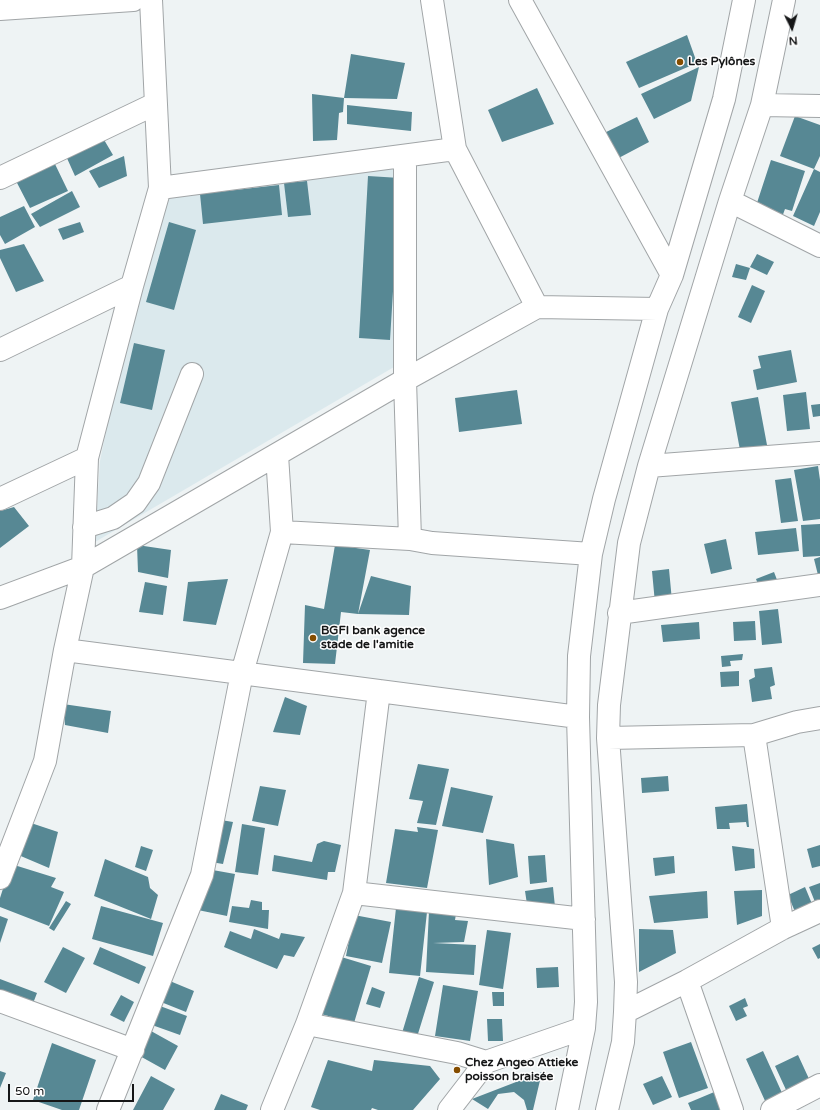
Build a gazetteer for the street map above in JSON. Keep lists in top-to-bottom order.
{
  "places": ["Les Pylônes", "BGFI bank agence stade de l'amitie", "Chez Angeo Attieke poisson braisée"],
  "scale_bar": "50 m",
  "north": "bottom"
}
